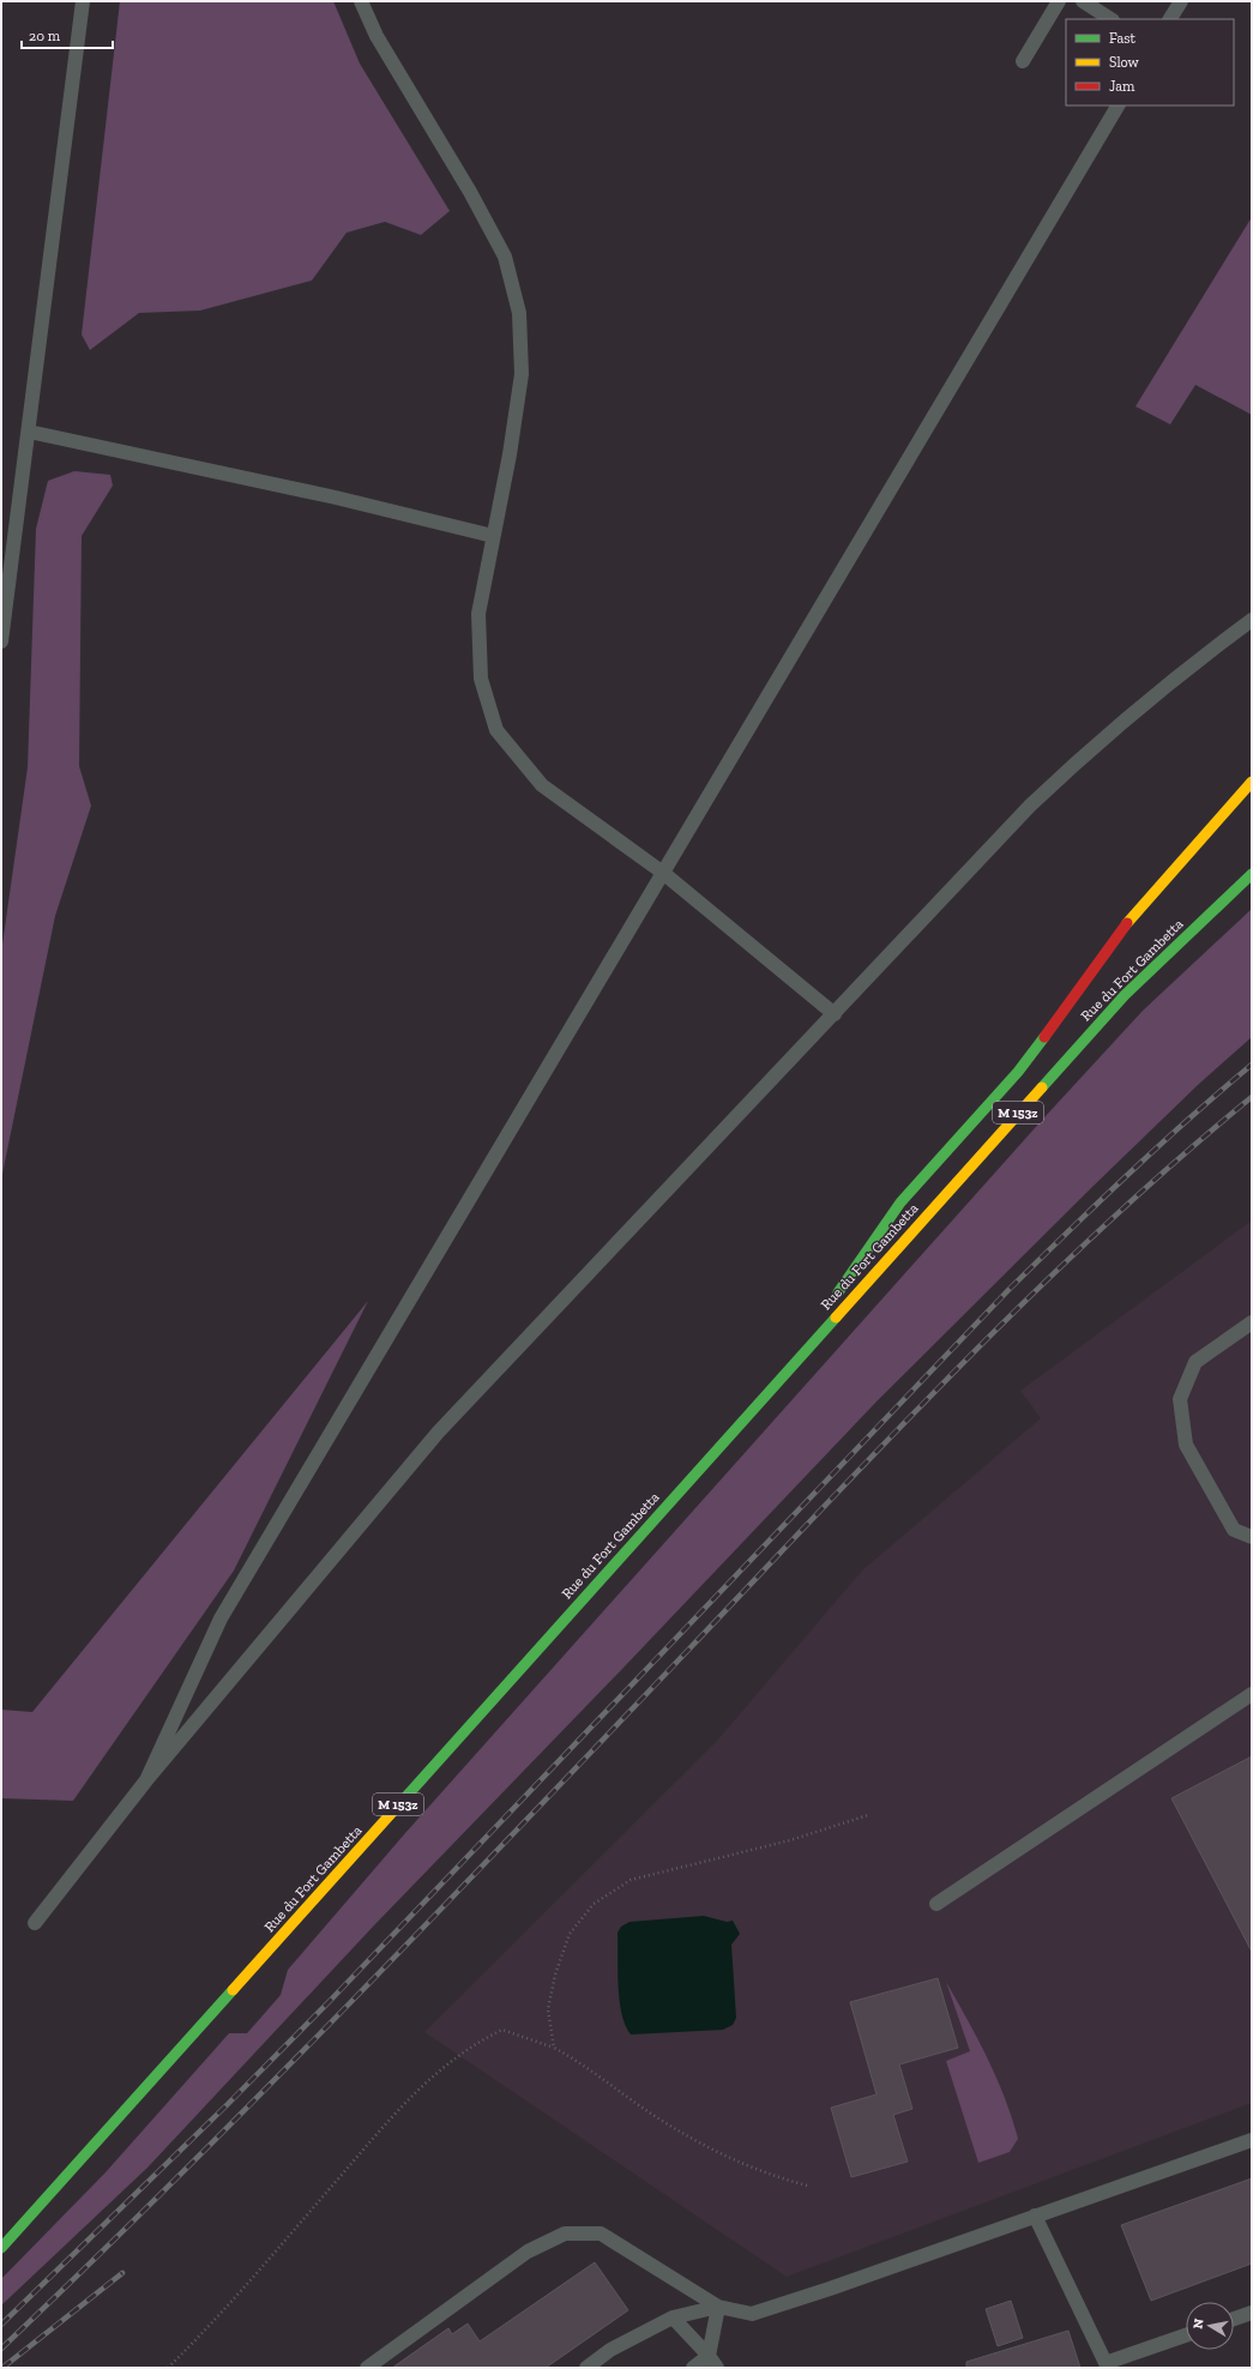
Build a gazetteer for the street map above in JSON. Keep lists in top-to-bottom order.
{
  "streets": {
    "main road": ["Rue du Fort Gambetta", "M 153z"]
  },
  "legend": ["Fast", "Slow", "Jam"],
  "scale_bar": "20 m",
  "north": "left"
}
